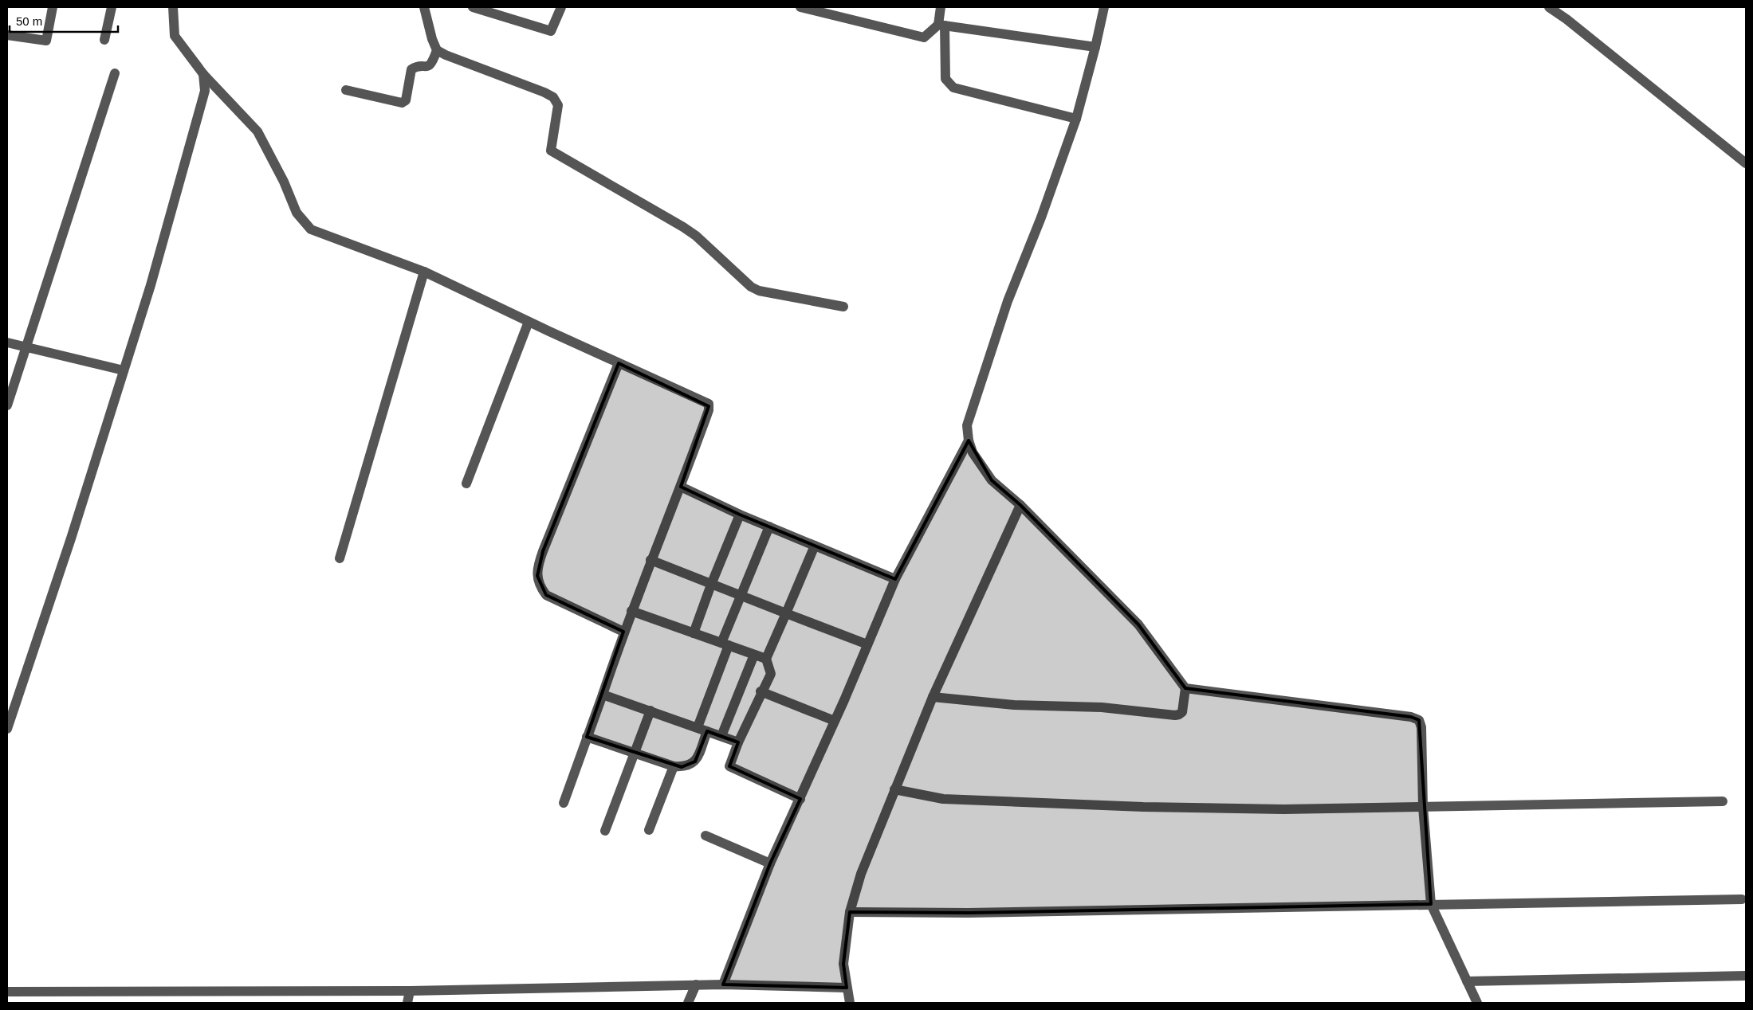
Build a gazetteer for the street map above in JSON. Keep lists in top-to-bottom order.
{
  "scale_bar": "50 m"
}
